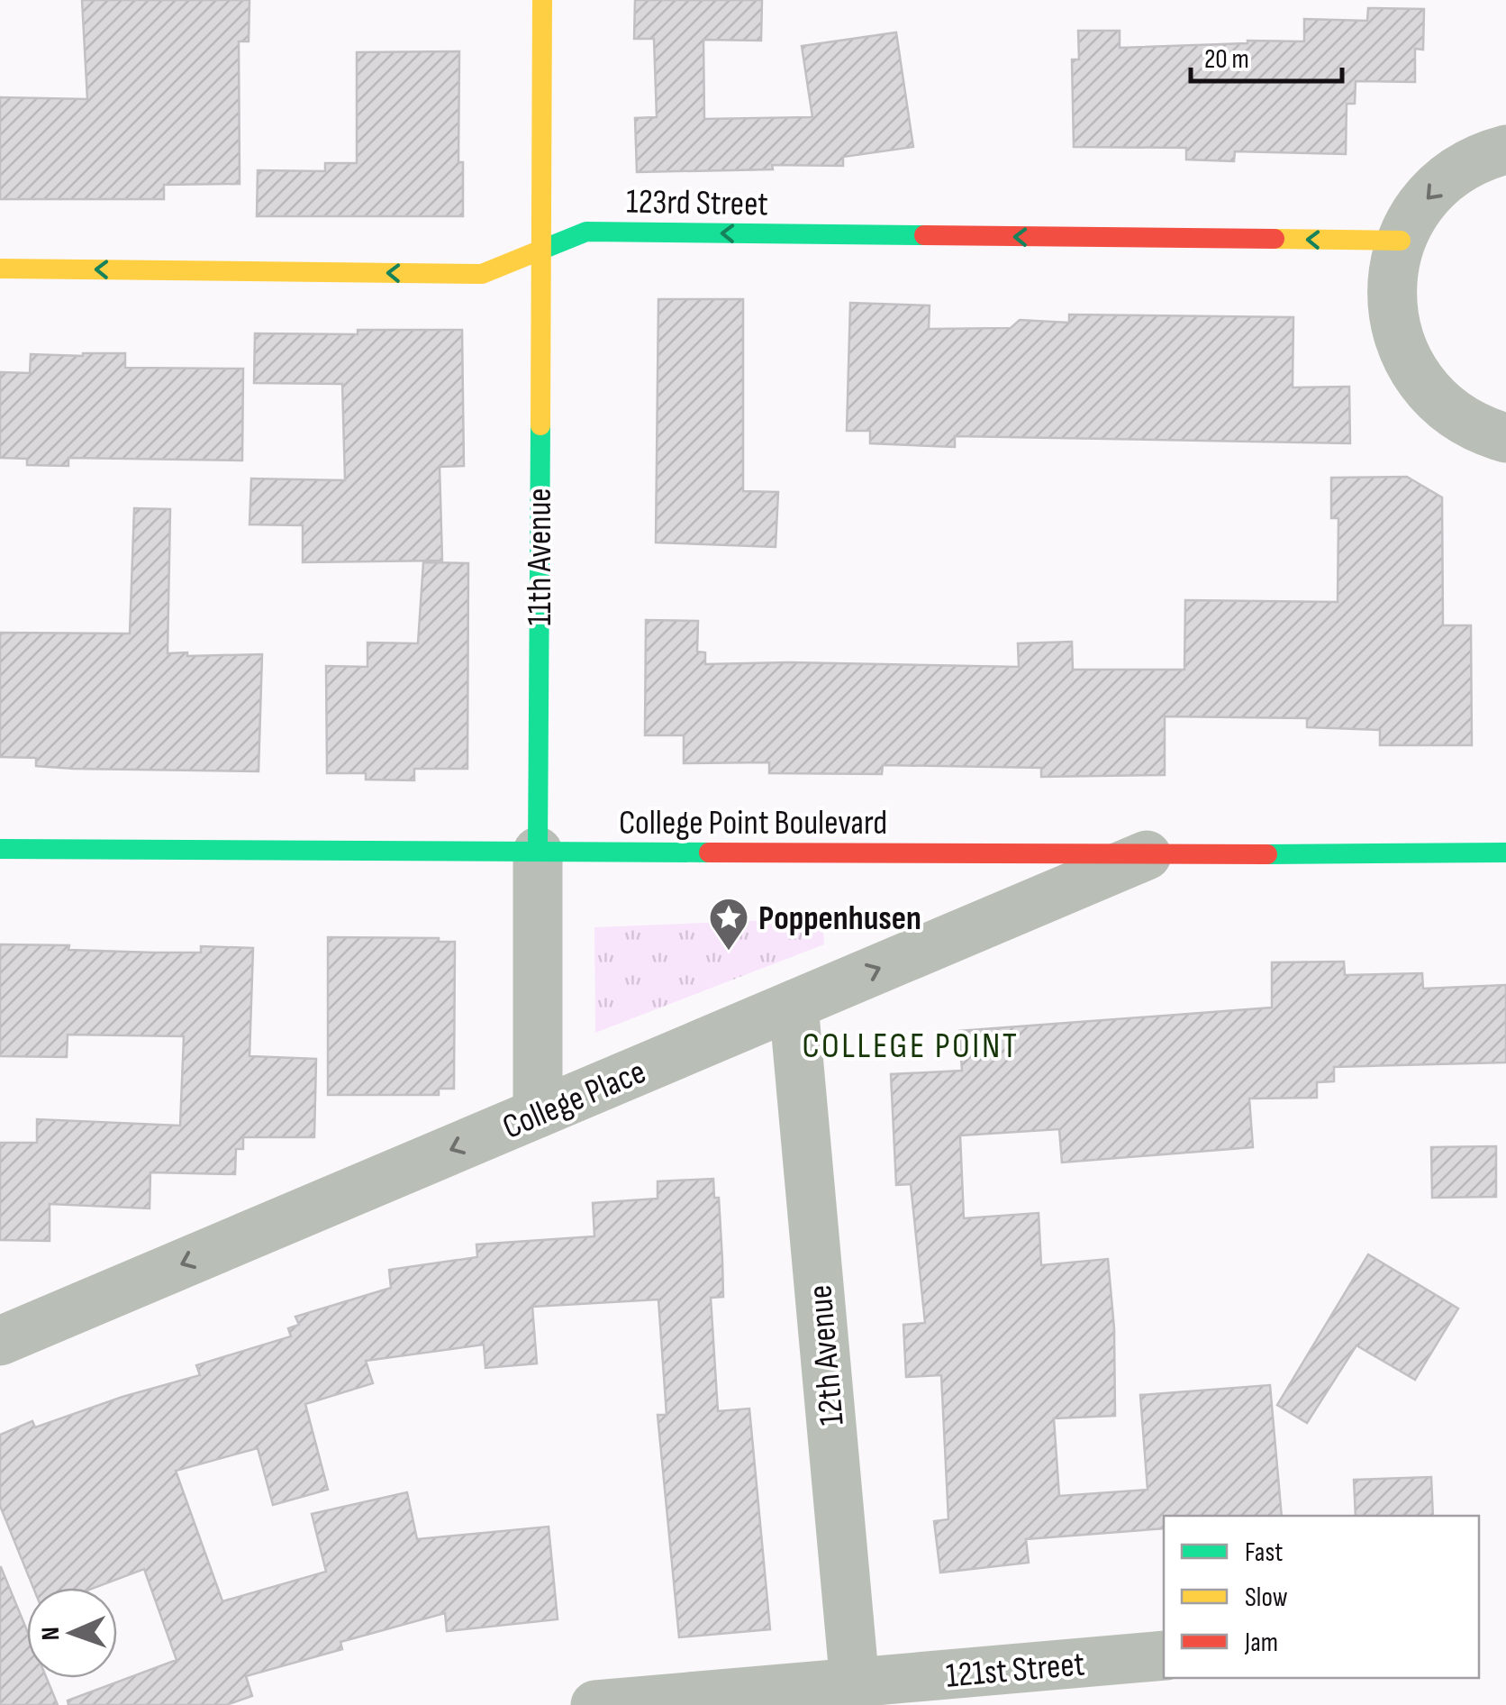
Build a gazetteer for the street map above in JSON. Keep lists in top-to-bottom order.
{
  "streets": {
    "street": [
      "123rd Street",
      "11th Avenue",
      "College Point Boulevard",
      "College Place",
      "12th Avenue",
      "121st Street"
    ]
  },
  "crossings": [
    ["123rd Street", "11th Avenue"],
    ["11th Avenue", "College Point Boulevard"],
    ["11th Avenue", "College Place"],
    ["College Point Boulevard", "College Place"],
    ["College Place", "12th Avenue"],
    ["12th Avenue", "121st Street"]
  ],
  "one_way": ["123rd Street"],
  "districts": ["COLLEGE POINT"],
  "places": {
    "place": ["Poppenhusen"]
  },
  "legend": ["Fast", "Slow", "Jam"],
  "scale_bar": "20 m",
  "north": "left"
}
